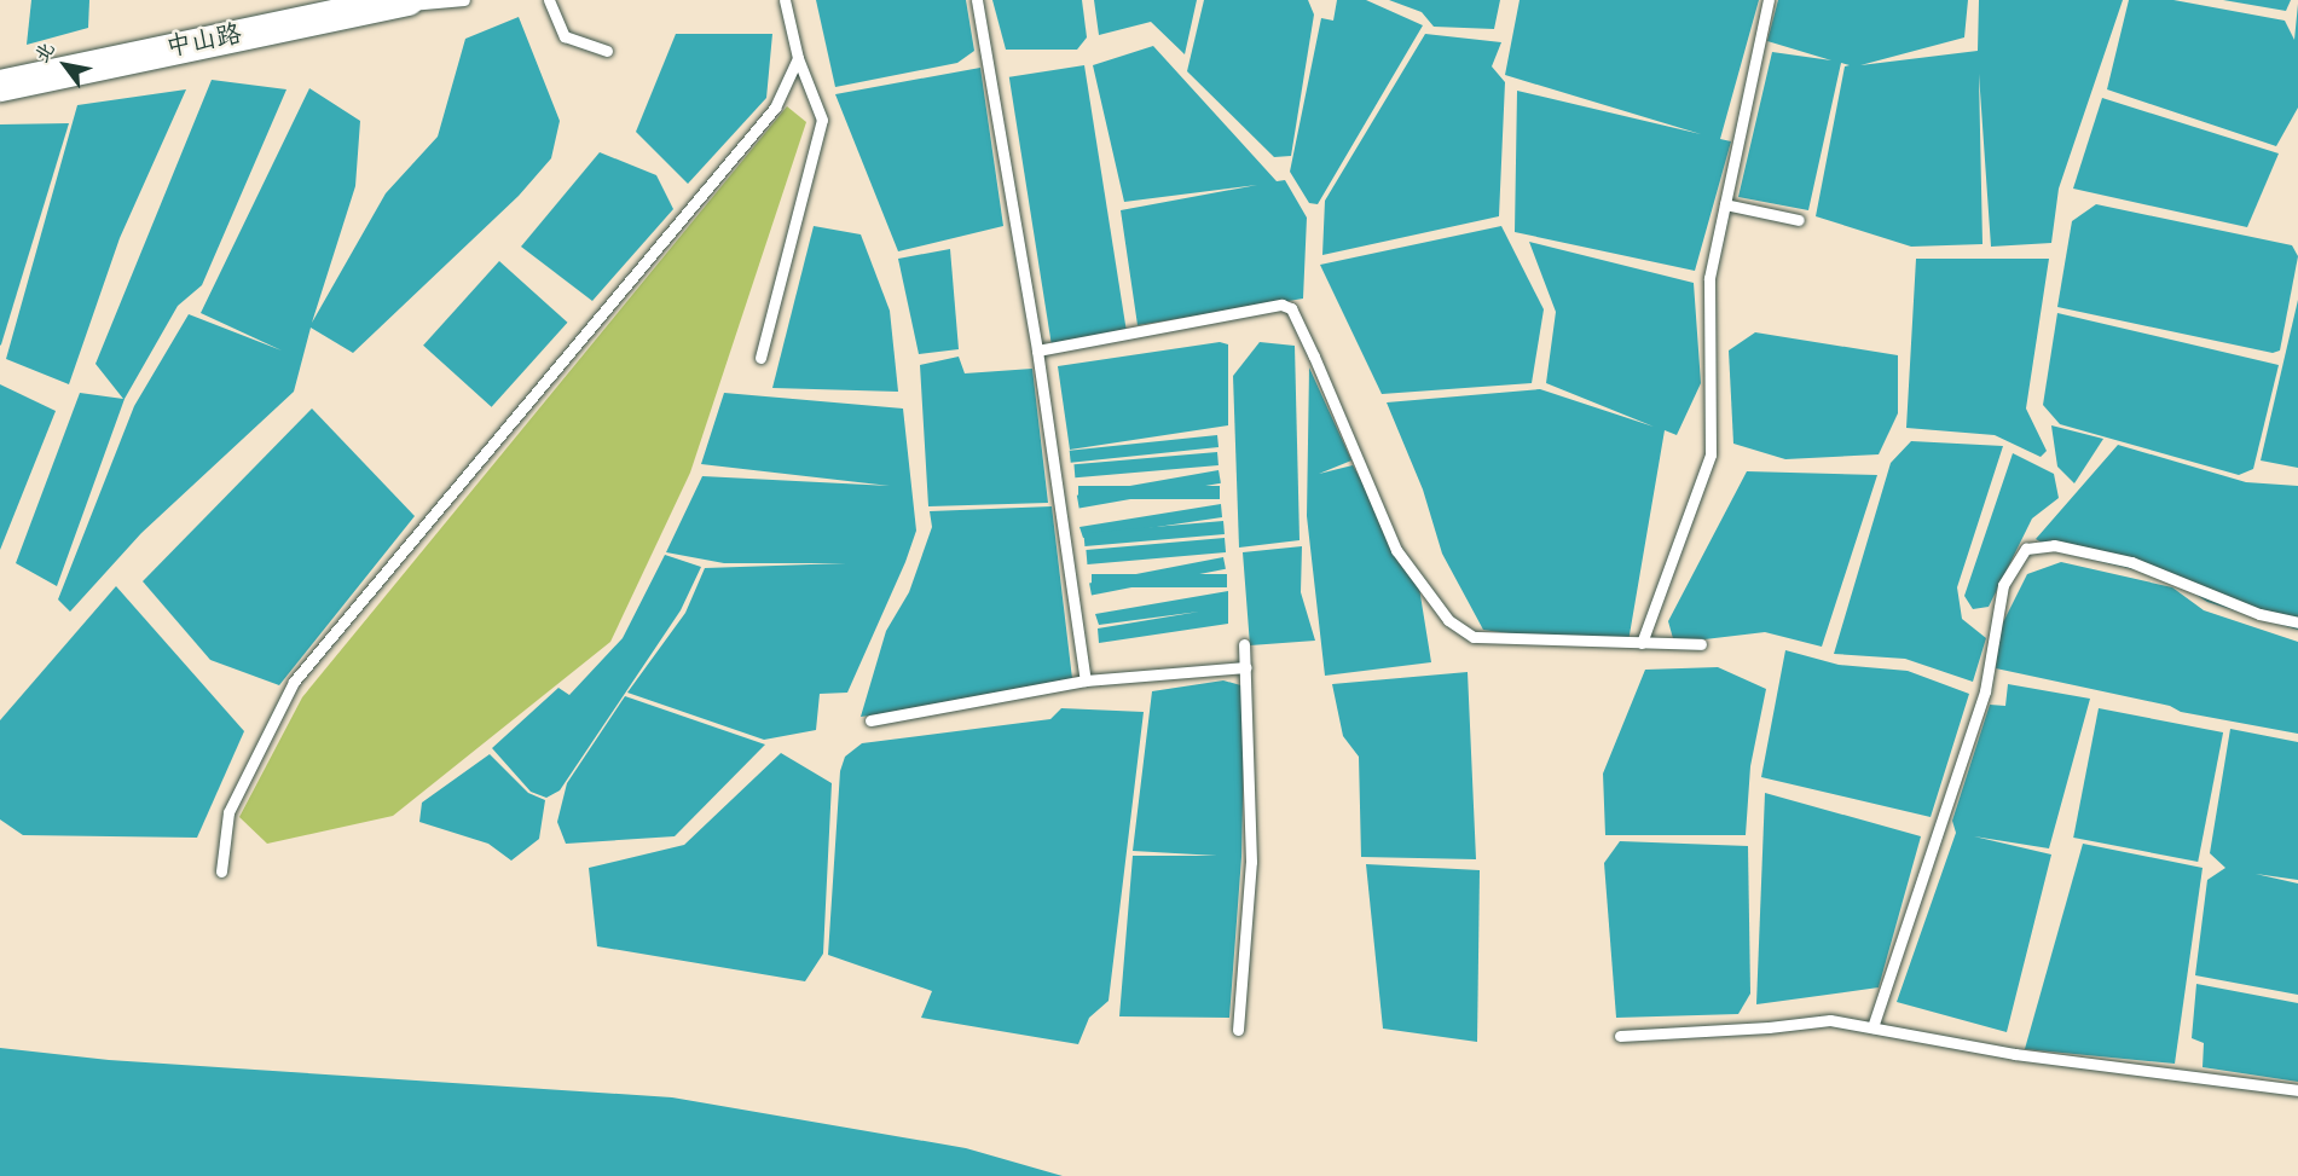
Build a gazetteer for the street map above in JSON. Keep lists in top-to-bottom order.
{
  "streets": {
    "street": ["中山路"]
  },
  "north": "top left"
}
